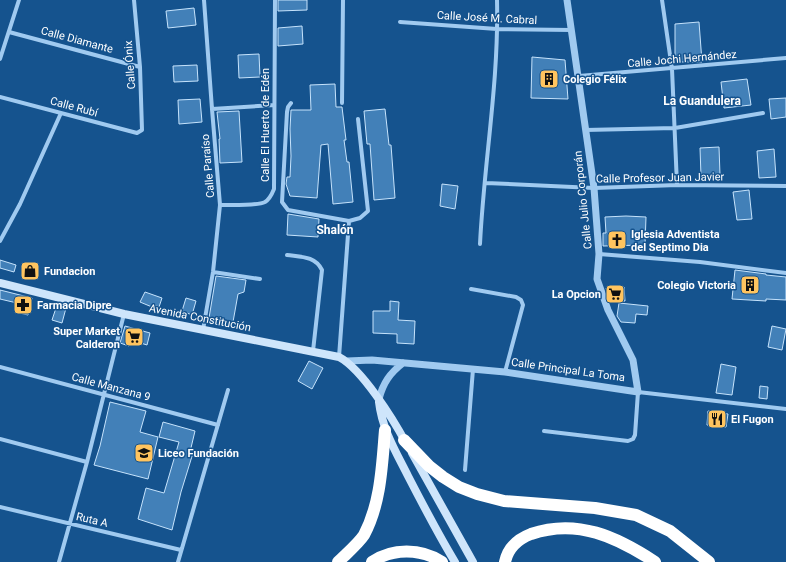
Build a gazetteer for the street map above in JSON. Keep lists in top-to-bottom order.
{
  "streets": {
    "main road": ["Avenida Constitución"],
    "street": [
      "Calle José M. Cabral",
      "Calle Diamante",
      "Calle Jochi Hernández",
      "Calle Ónix",
      "Calle Rubí",
      "Calle El Huerto de Edén",
      "Calle Paraíso",
      "Calle Profesor Juan Javier",
      "Calle Julio Corporán",
      "Calle Principal La Toma",
      "Calle Manzana 9",
      "Ruta A"
    ]
  },
  "crossings": [
    ["Calle José M. Cabral", "Calle Julio Corporán"],
    ["Calle Diamante", "Calle Ónix"],
    ["Calle Jochi Hernández", "Calle Julio Corporán"],
    ["Calle Ónix", "Calle Rubí"],
    ["Calle El Huerto de Edén", "Calle Paraíso"],
    ["Calle Paraíso", "Avenida Constitución"],
    ["Calle Profesor Juan Javier", "Calle Julio Corporán"],
    ["Calle Julio Corporán", "Calle Principal La Toma"],
    ["Avenida Constitución", "Calle Principal La Toma"]
  ],
  "districts": ["La Guandulera", "Shalón"],
  "places": {
    "building": ["Colegio Félix", "Colegio Victoria"],
    "church": ["Iglesia Adventista del Septimo Dia"],
    "shop": ["Fundacion"],
    "supermarket": ["La Opcion", "Super Market Calderon"],
    "pharmacy": ["Farmacia Dipre"],
    "restaurant": ["El Fugon"],
    "school or university": ["Liceo Fundación"]
  }
}
